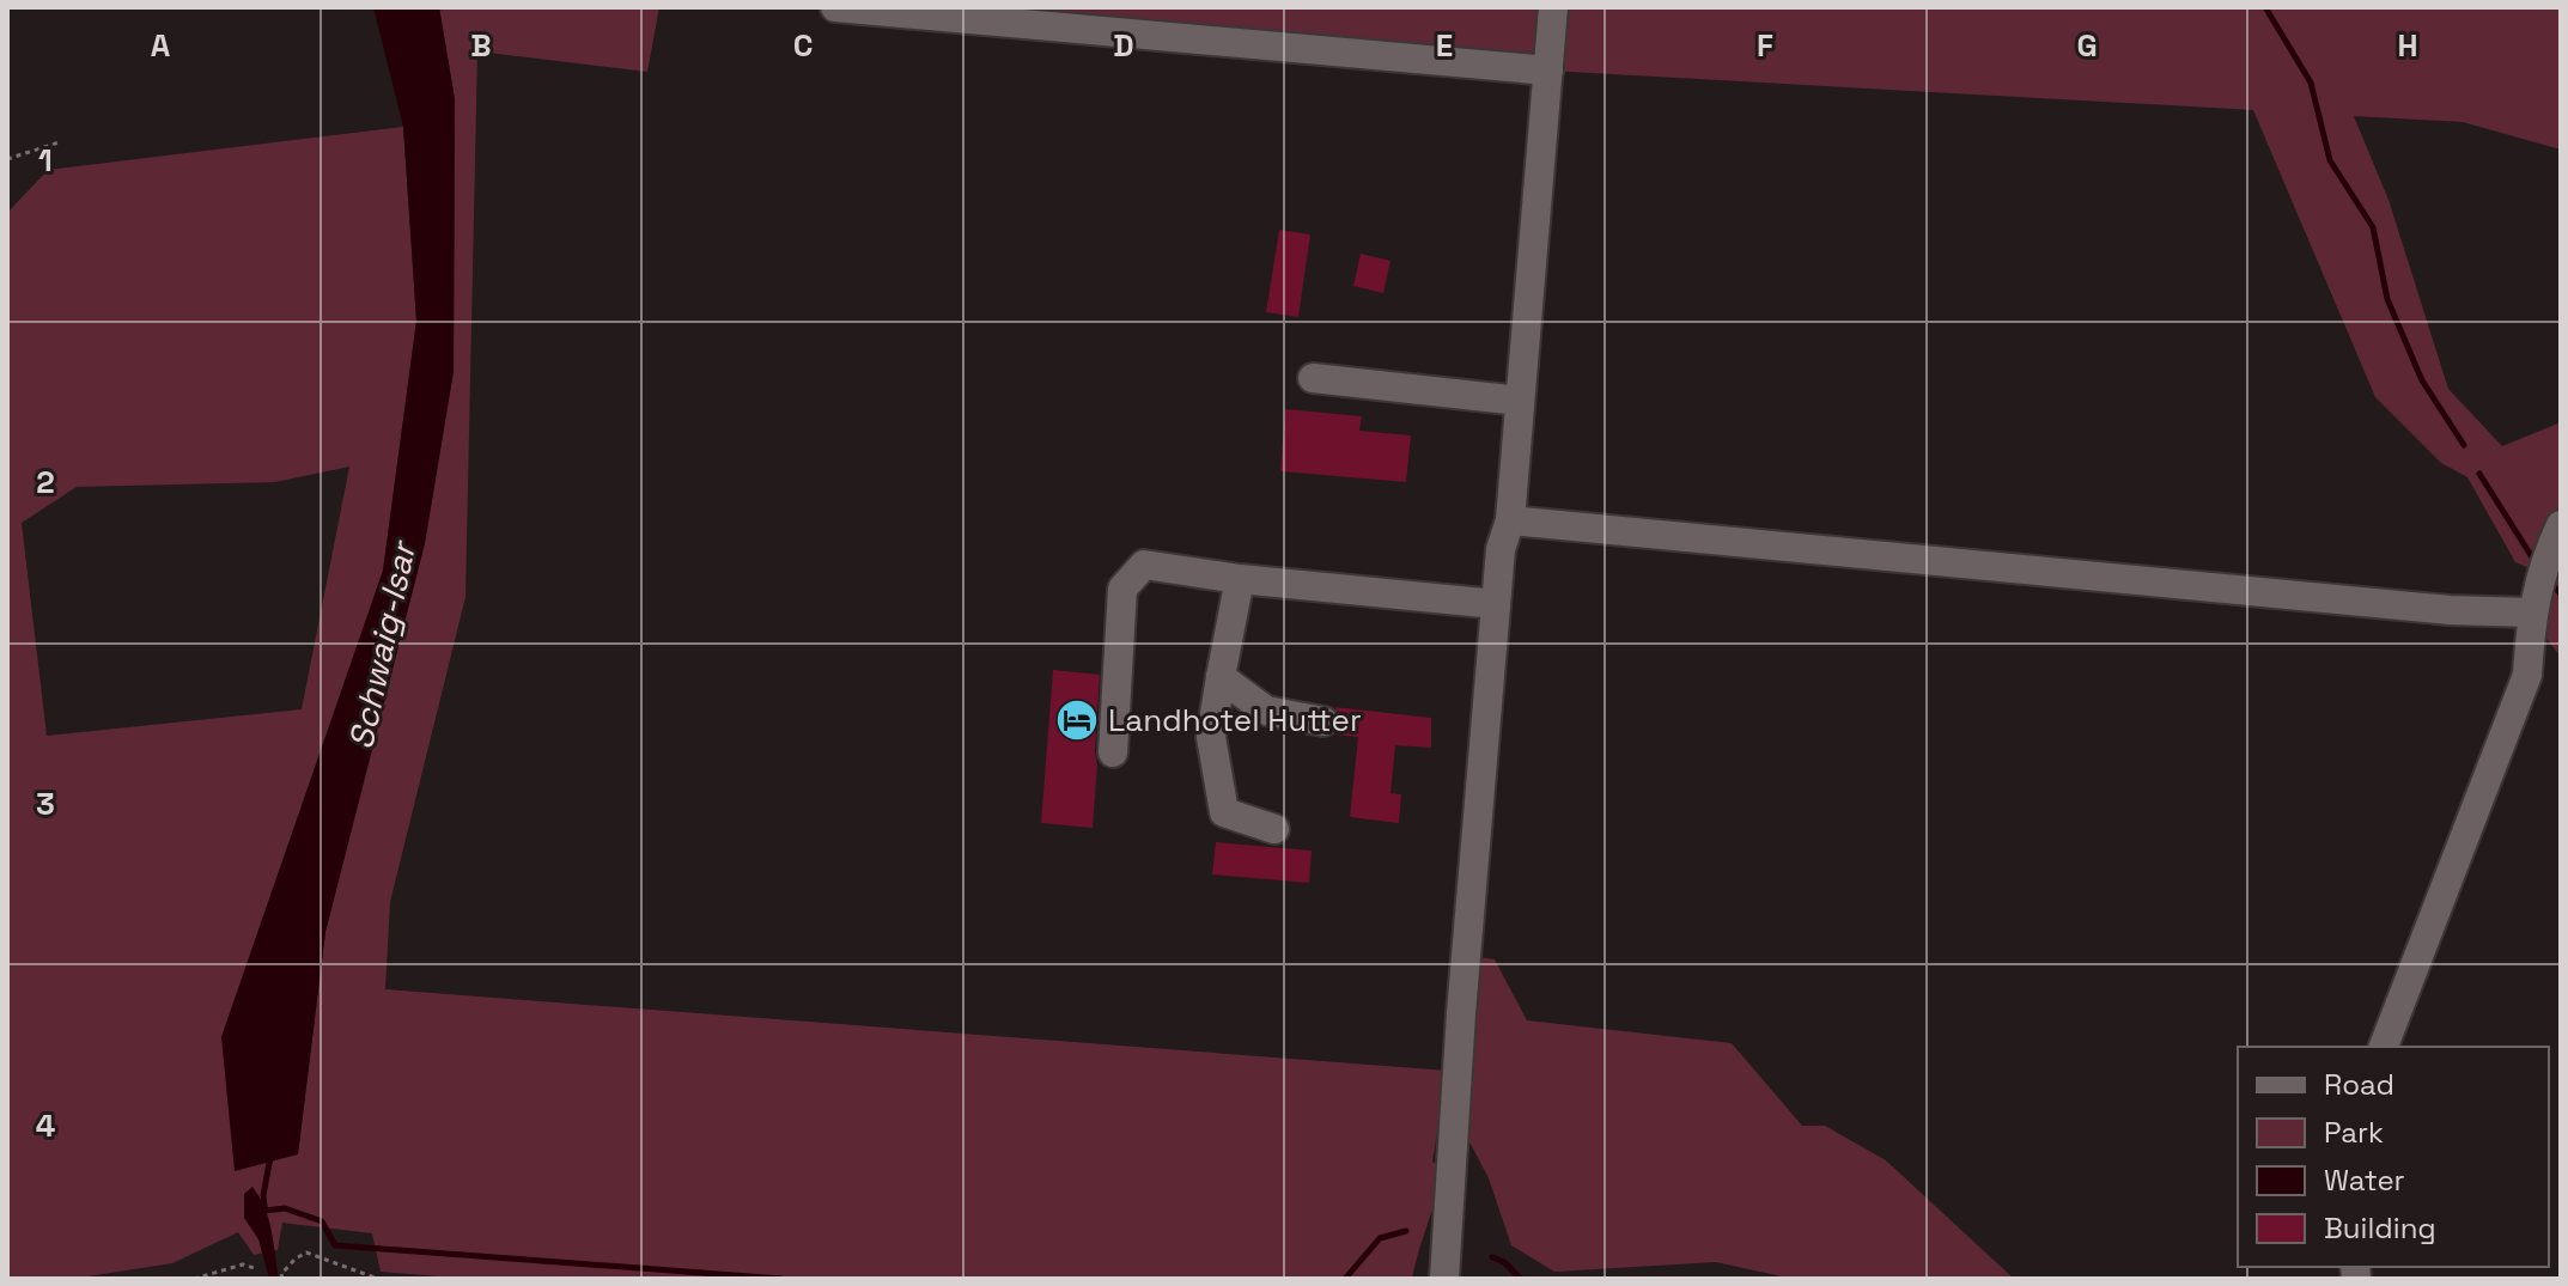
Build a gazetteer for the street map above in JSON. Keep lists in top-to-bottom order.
{
  "water": ["Schwaig-Isar"],
  "places": {
    "hotel": ["Landhotel Hutter"]
  },
  "legend": [
    "Road",
    "Park",
    "Water",
    "Building"
  ],
  "grid": {
    "columns": [
      "A",
      "B",
      "C",
      "D",
      "E",
      "F",
      "G",
      "H"
    ],
    "rows": [
      "1",
      "2",
      "3",
      "4"
    ]
  }
}
